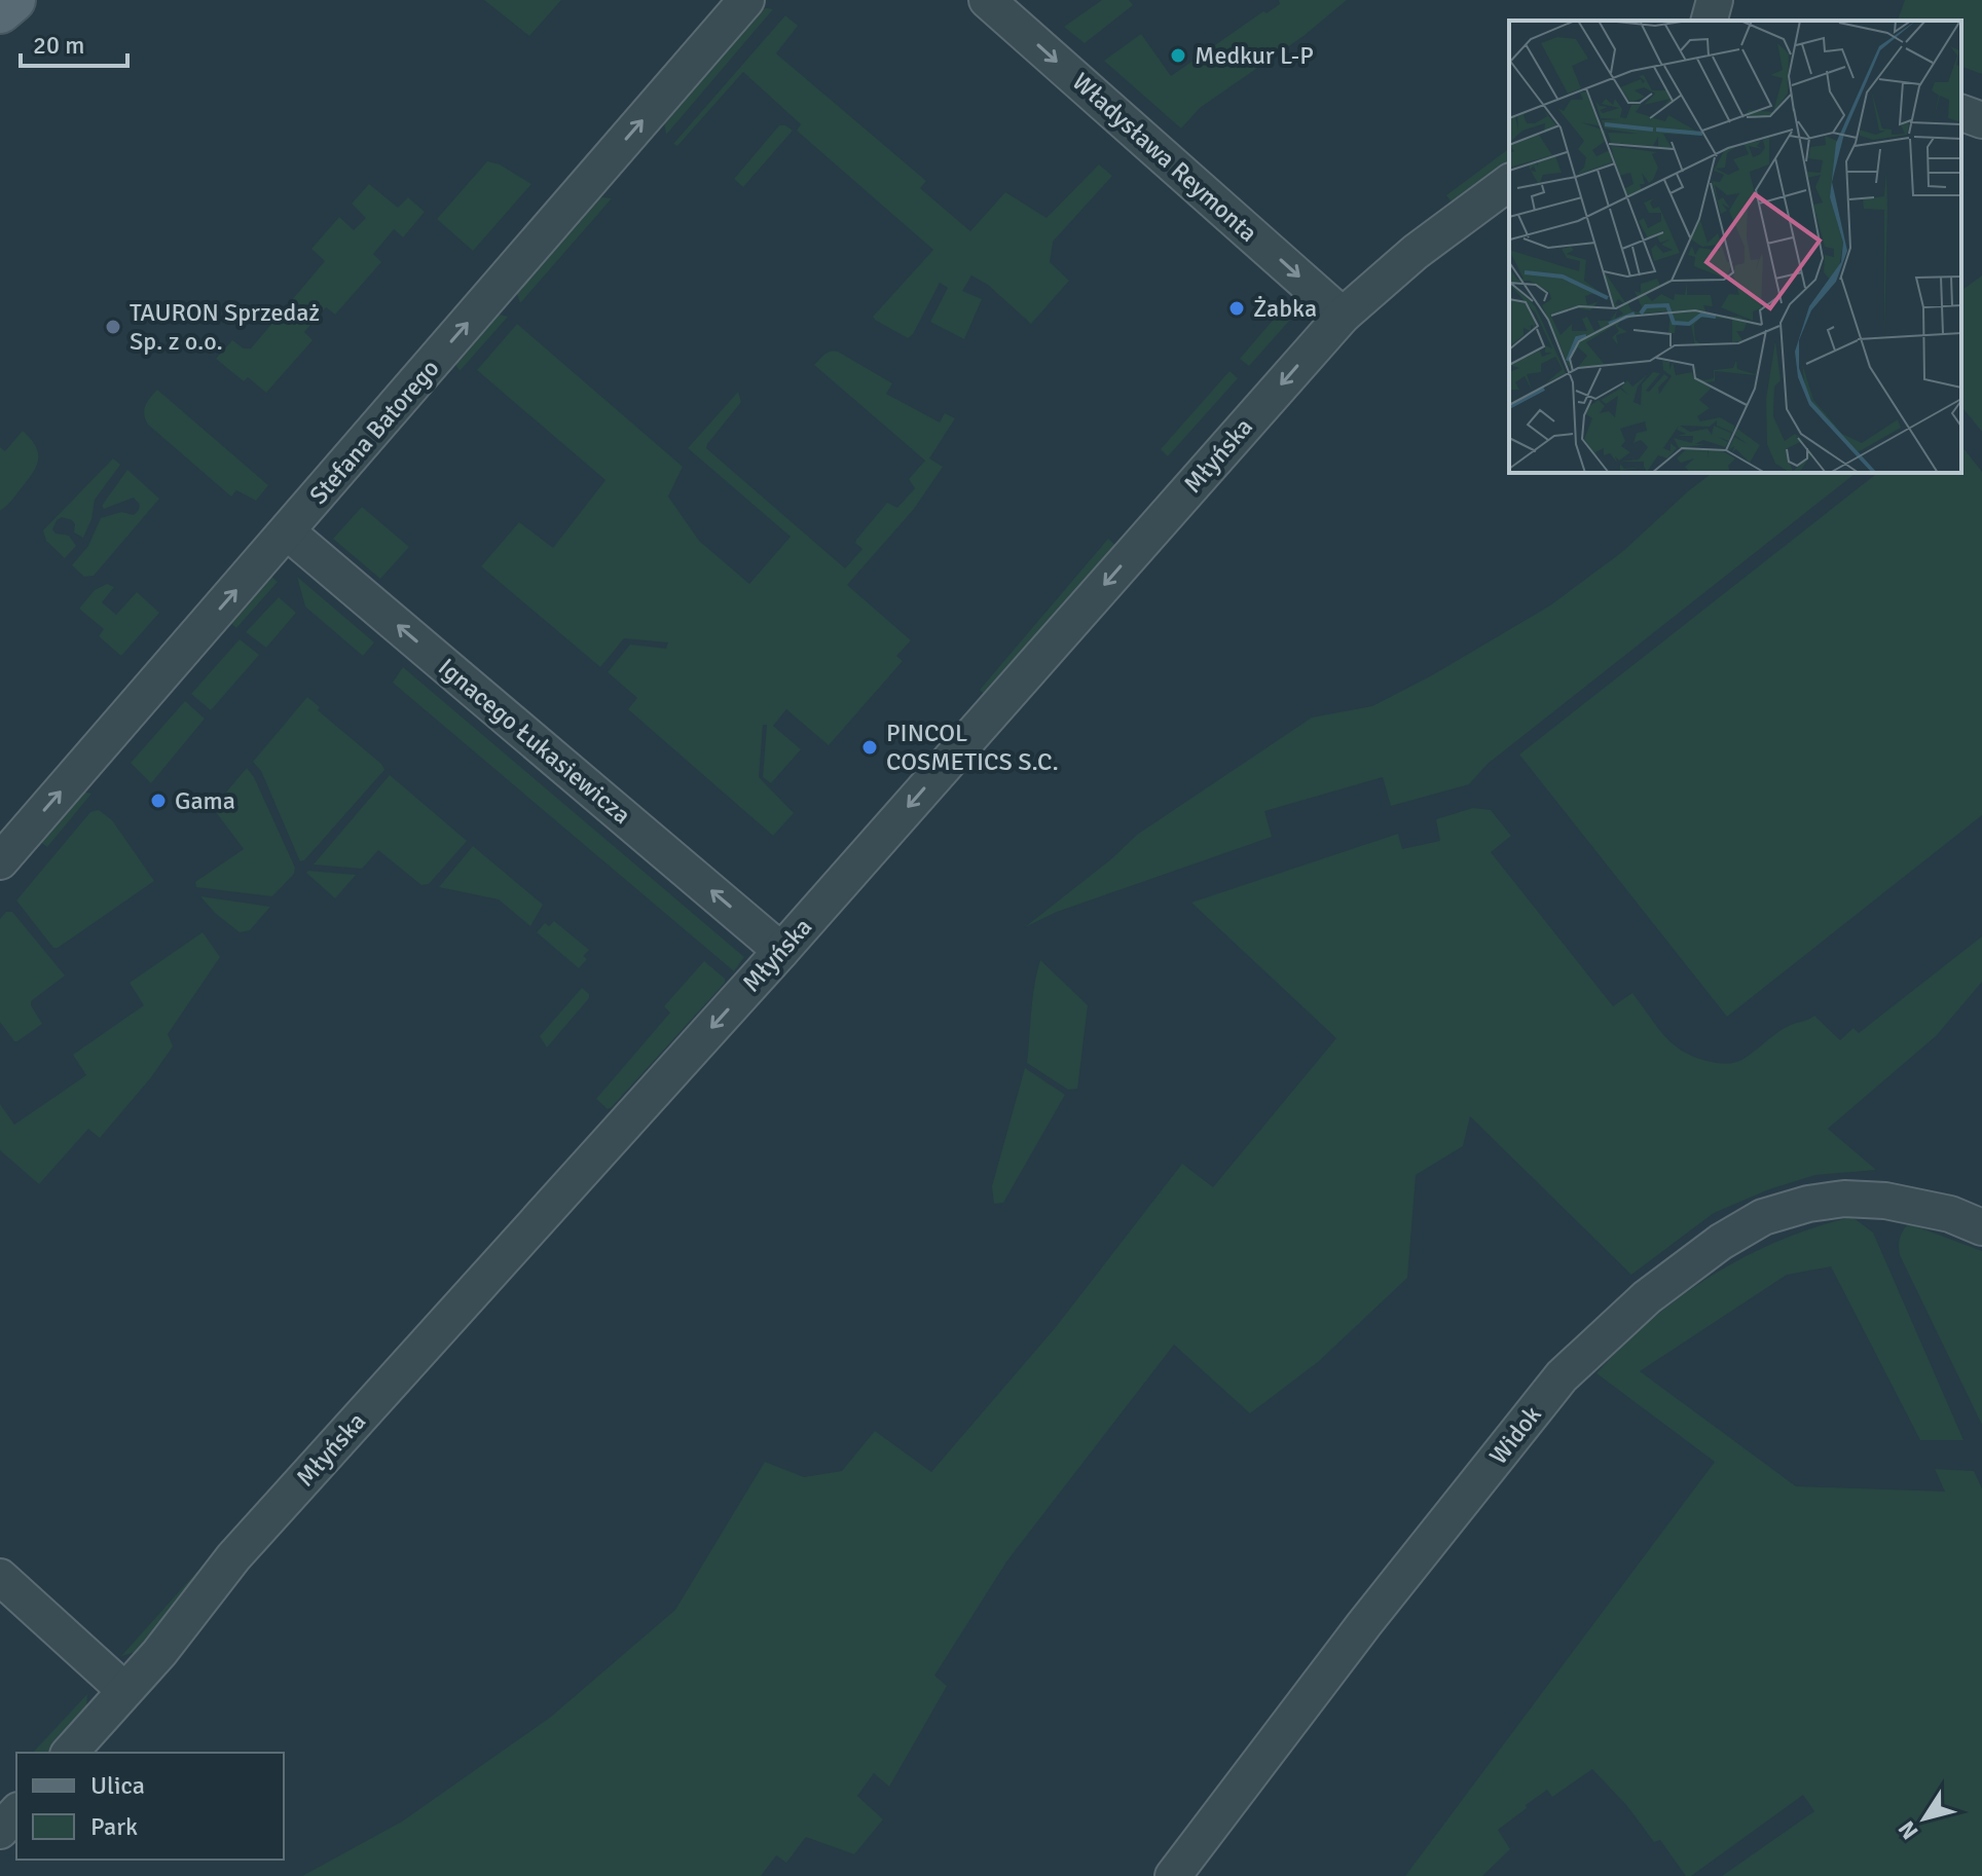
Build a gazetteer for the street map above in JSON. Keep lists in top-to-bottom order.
{
  "streets": {
    "street": [
      "Władysława Reymonta",
      "Stefana Batorego",
      "Młyńska",
      "Ignacego Łukasiewicza",
      "Widok"
    ]
  },
  "crossings": [
    ["Władysława Reymonta", "Młyńska"],
    ["Stefana Batorego", "Ignacego Łukasiewicza"],
    ["Młyńska", "Ignacego Łukasiewicza"]
  ],
  "one_way": [
    "Władysława Reymonta",
    "Stefana Batorego",
    "Młyńska",
    "Ignacego Łukasiewicza"
  ],
  "places": [
    "Medkur L-P",
    "Żabka",
    "TAURON Sprzedaż Sp. z o.o.",
    "PINCOL COSMETICS S.C.",
    "Gama"
  ],
  "legend": ["Ulica", "Park"],
  "scale_bar": "20 m",
  "north": "bottom left"
}
